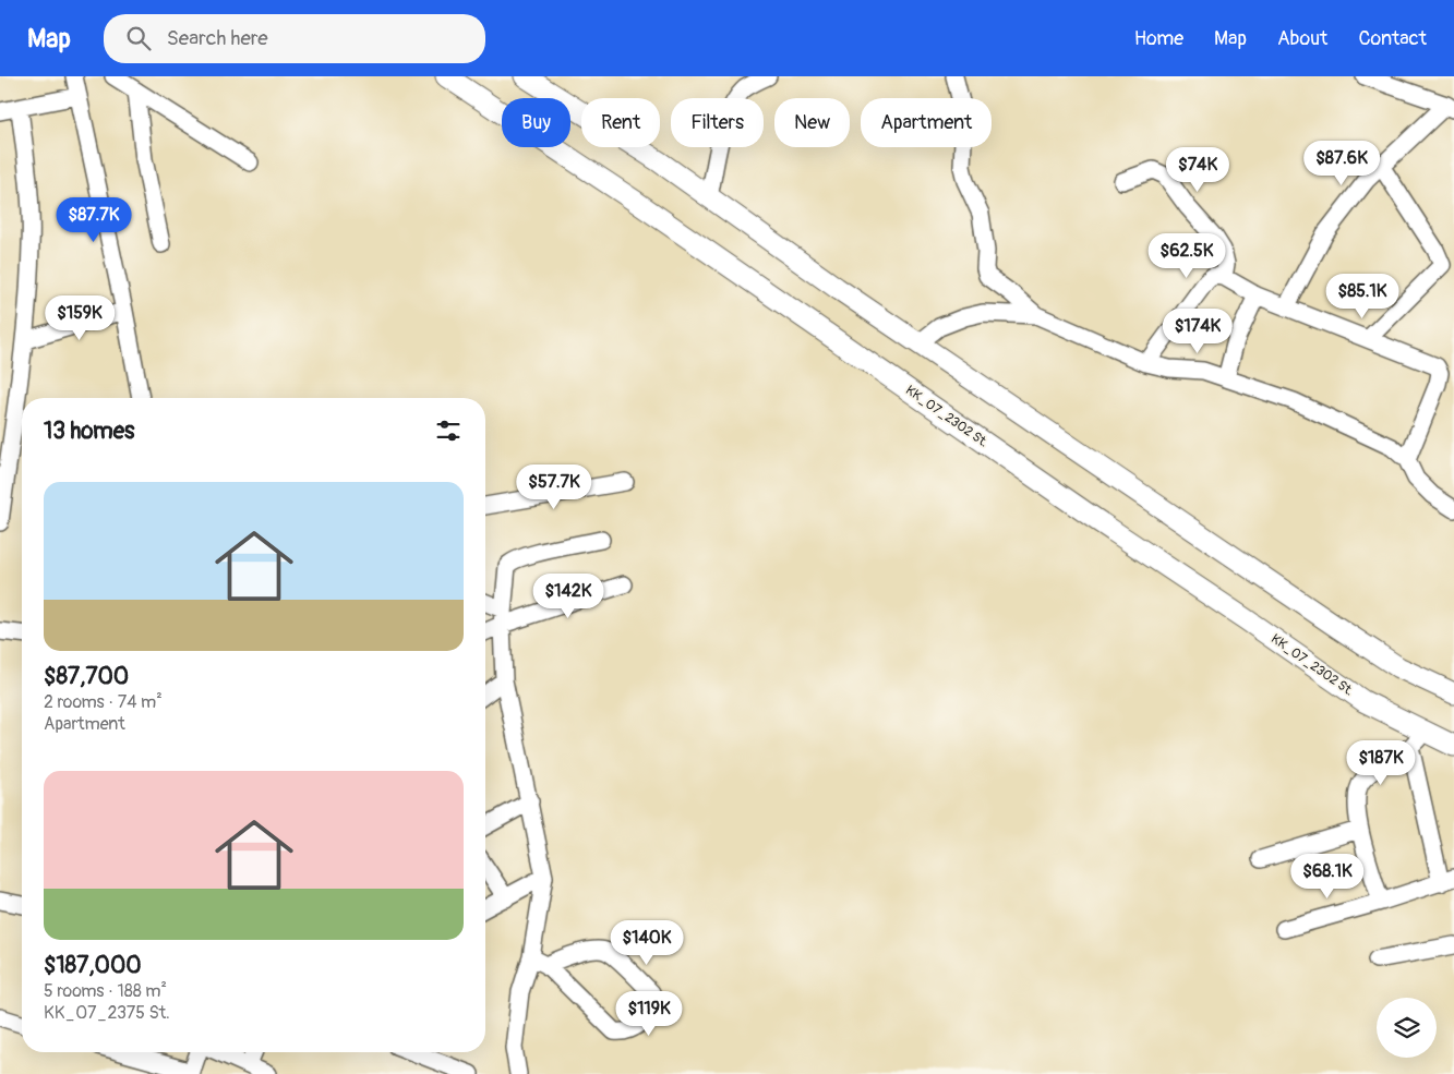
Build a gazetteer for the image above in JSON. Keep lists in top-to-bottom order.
{
  "streets": {
    "main road": ["KK_07_2302 St."]
  },
  "page": {
    "header": "Map",
    "search": "Search here",
    "nav": [
      "Home",
      "Map",
      "About",
      "Contact"
    ],
    "chip": [
      "Buy",
      "Rent",
      "Filters",
      "New",
      "Apartment"
    ],
    "price": [
      "$87.6K",
      "$74K",
      "$87.7K",
      "$62.5K",
      "$85.1K",
      "$159K",
      "$174K",
      "$57.7K",
      "$142K",
      "$187K",
      "$68.1K",
      "$140K",
      "$119K"
    ],
    "heading": "13 homes",
    "list": [
      {
        "name": "$87,700",
        "note": "2 rooms · 74 m² · Apartment"
      },
      {
        "name": "$187,000",
        "note": "5 rooms · 188 m² · KK_07_2375 St."
      }
    ]
  }
}
